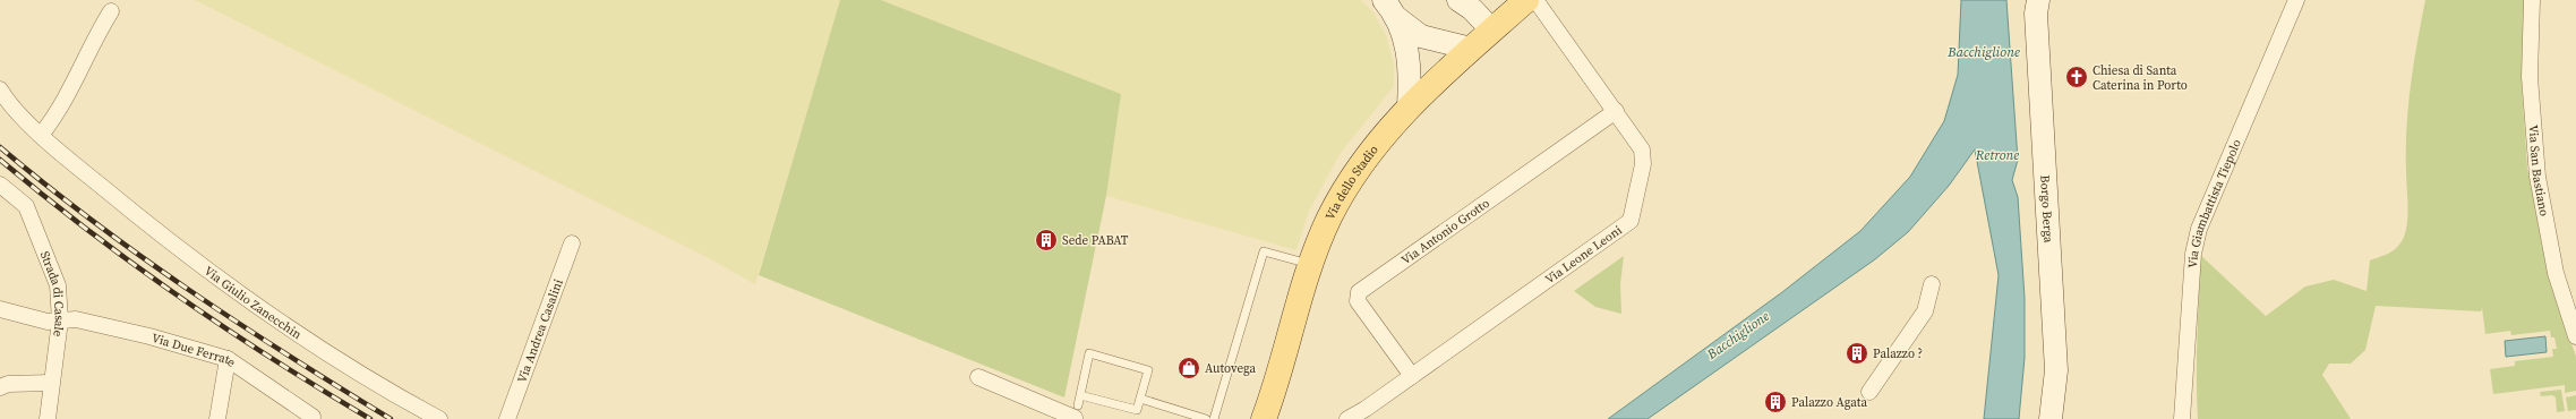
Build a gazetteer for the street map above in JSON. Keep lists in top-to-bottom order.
{
  "streets": {
    "main road": ["Via dello Stadio", "Borgo Berga"],
    "street": [
      "Via San Bastiano",
      "Via Giambattista Tiepolo",
      "Via Antonio Grotto",
      "Via Leone Leoni",
      "Strada di Casale",
      "Via Giulio Zanecchin",
      "Via Andrea Casalini",
      "Via Due Ferrate"
    ]
  },
  "crossings": [
    ["Via Antonio Grotto", "Via Leone Leoni"],
    ["Strada di Casale", "Via Due Ferrate"]
  ],
  "water": ["Bacchiglione", "Retrone"],
  "places": {
    "church": ["Chiesa di Santa Caterina in Porto"],
    "building": ["Sede PABAT", "Palazzo ?", "Palazzo Agata"],
    "shop": ["Autovega"]
  }
}
